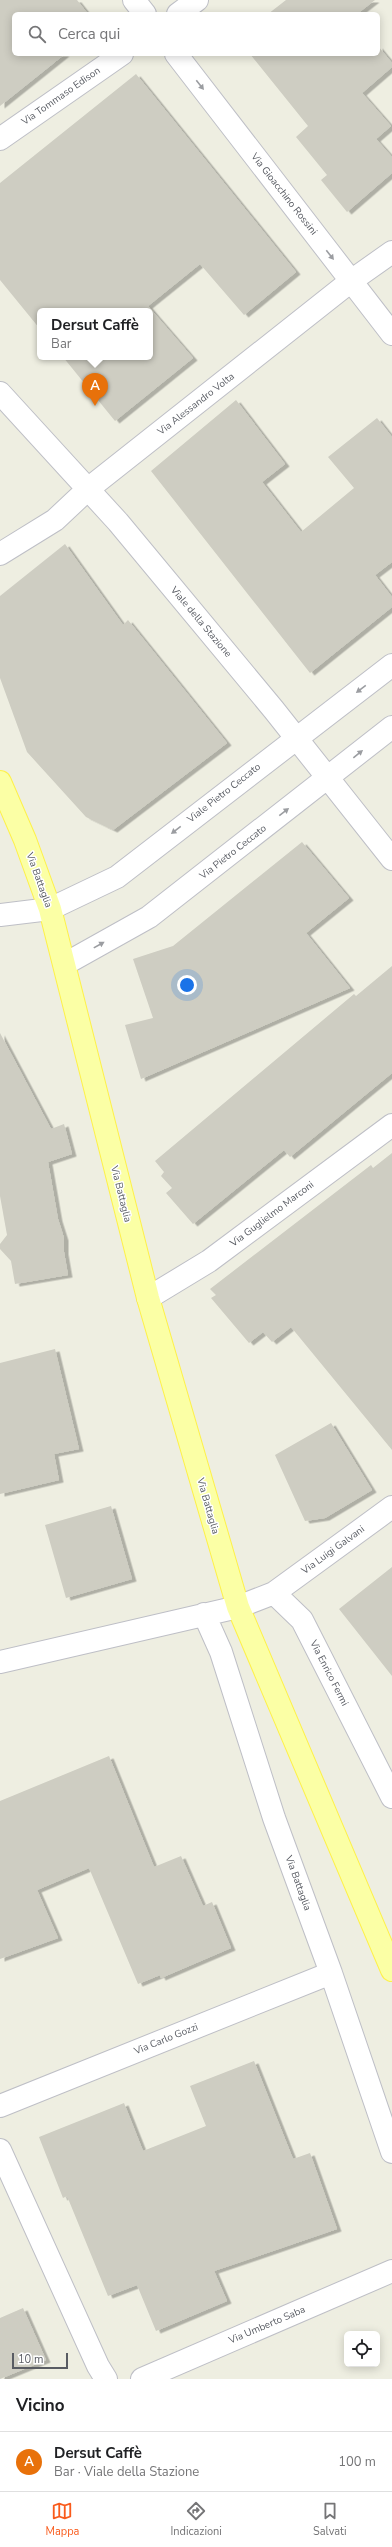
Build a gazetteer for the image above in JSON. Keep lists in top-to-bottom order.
{
  "streets": {
    "main road": ["Via Battaglia"],
    "street": [
      "Via Tommaso Edison",
      "Via Gioacchino Rossini",
      "Via Alessandro Volta",
      "Viale della Stazione",
      "Viale Pietro Ceccato",
      "Via Pietro Ceccato",
      "Via Guglielmo Marconi",
      "Via Luigi Galvani",
      "Via Enrico Fermi",
      "Via Carlo Gozzi",
      "Via Umberto Saba"
    ]
  },
  "crossings": [
    ["Via Gioacchino Rossini", "Via Alessandro Volta"],
    ["Via Alessandro Volta", "Viale della Stazione"],
    ["Viale della Stazione", "Viale Pietro Ceccato"],
    ["Viale della Stazione", "Via Pietro Ceccato"],
    ["Viale Pietro Ceccato", "Via Battaglia"],
    ["Via Pietro Ceccato", "Via Battaglia"],
    ["Via Battaglia", "Via Guglielmo Marconi"],
    ["Via Battaglia", "Via Carlo Gozzi"],
    ["Via Luigi Galvani", "Via Enrico Fermi"]
  ],
  "one_way": ["Via Gioacchino Rossini", "Viale Pietro Ceccato", "Via Pietro Ceccato"],
  "scale_bar": "10 m",
  "page": {
    "search": "Cerca qui",
    "popup": ["Dersut Caffè", "Bar"],
    "pins": "A",
    "scale": "10 m",
    "heading": "Vicino",
    "list": [
      {
        "mark": "A",
        "name": "Dersut Caffè",
        "note": "Bar · Viale della Stazione",
        "value": "100 m"
      }
    ],
    "nav": ["Mappa", "Indicazioni", "Salvati"]
  }
}
